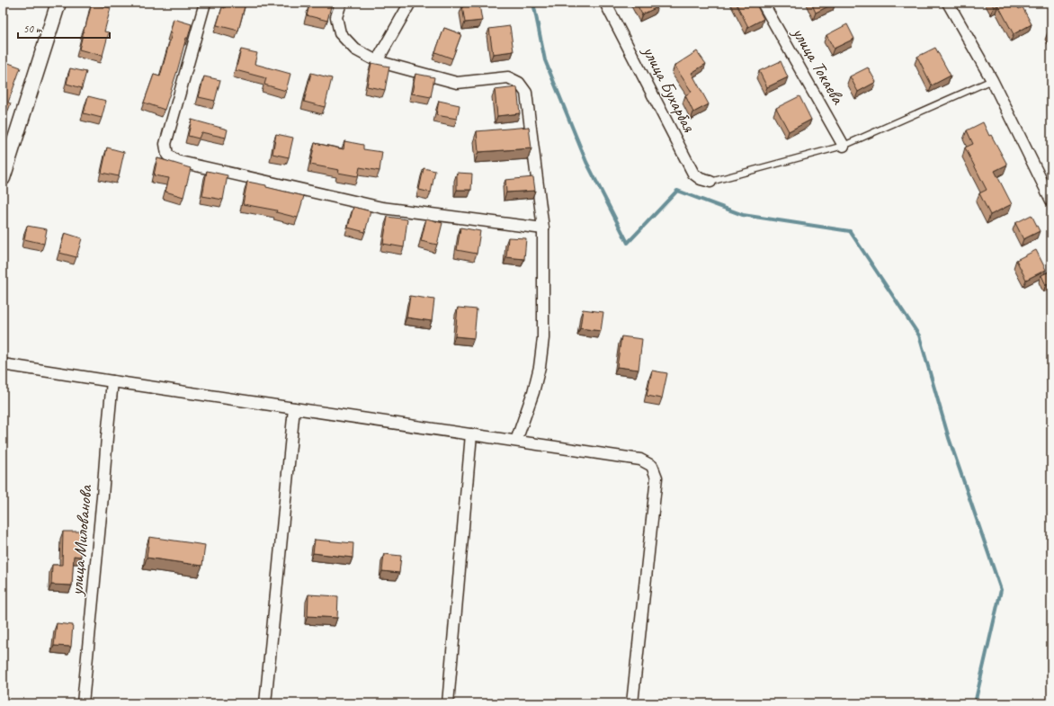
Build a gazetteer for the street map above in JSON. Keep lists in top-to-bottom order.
{
  "streets": {
    "street": ["улица Токаева", "улица Бухарбая", "улица Милованова"]
  },
  "scale_bar": "50 m"
}
